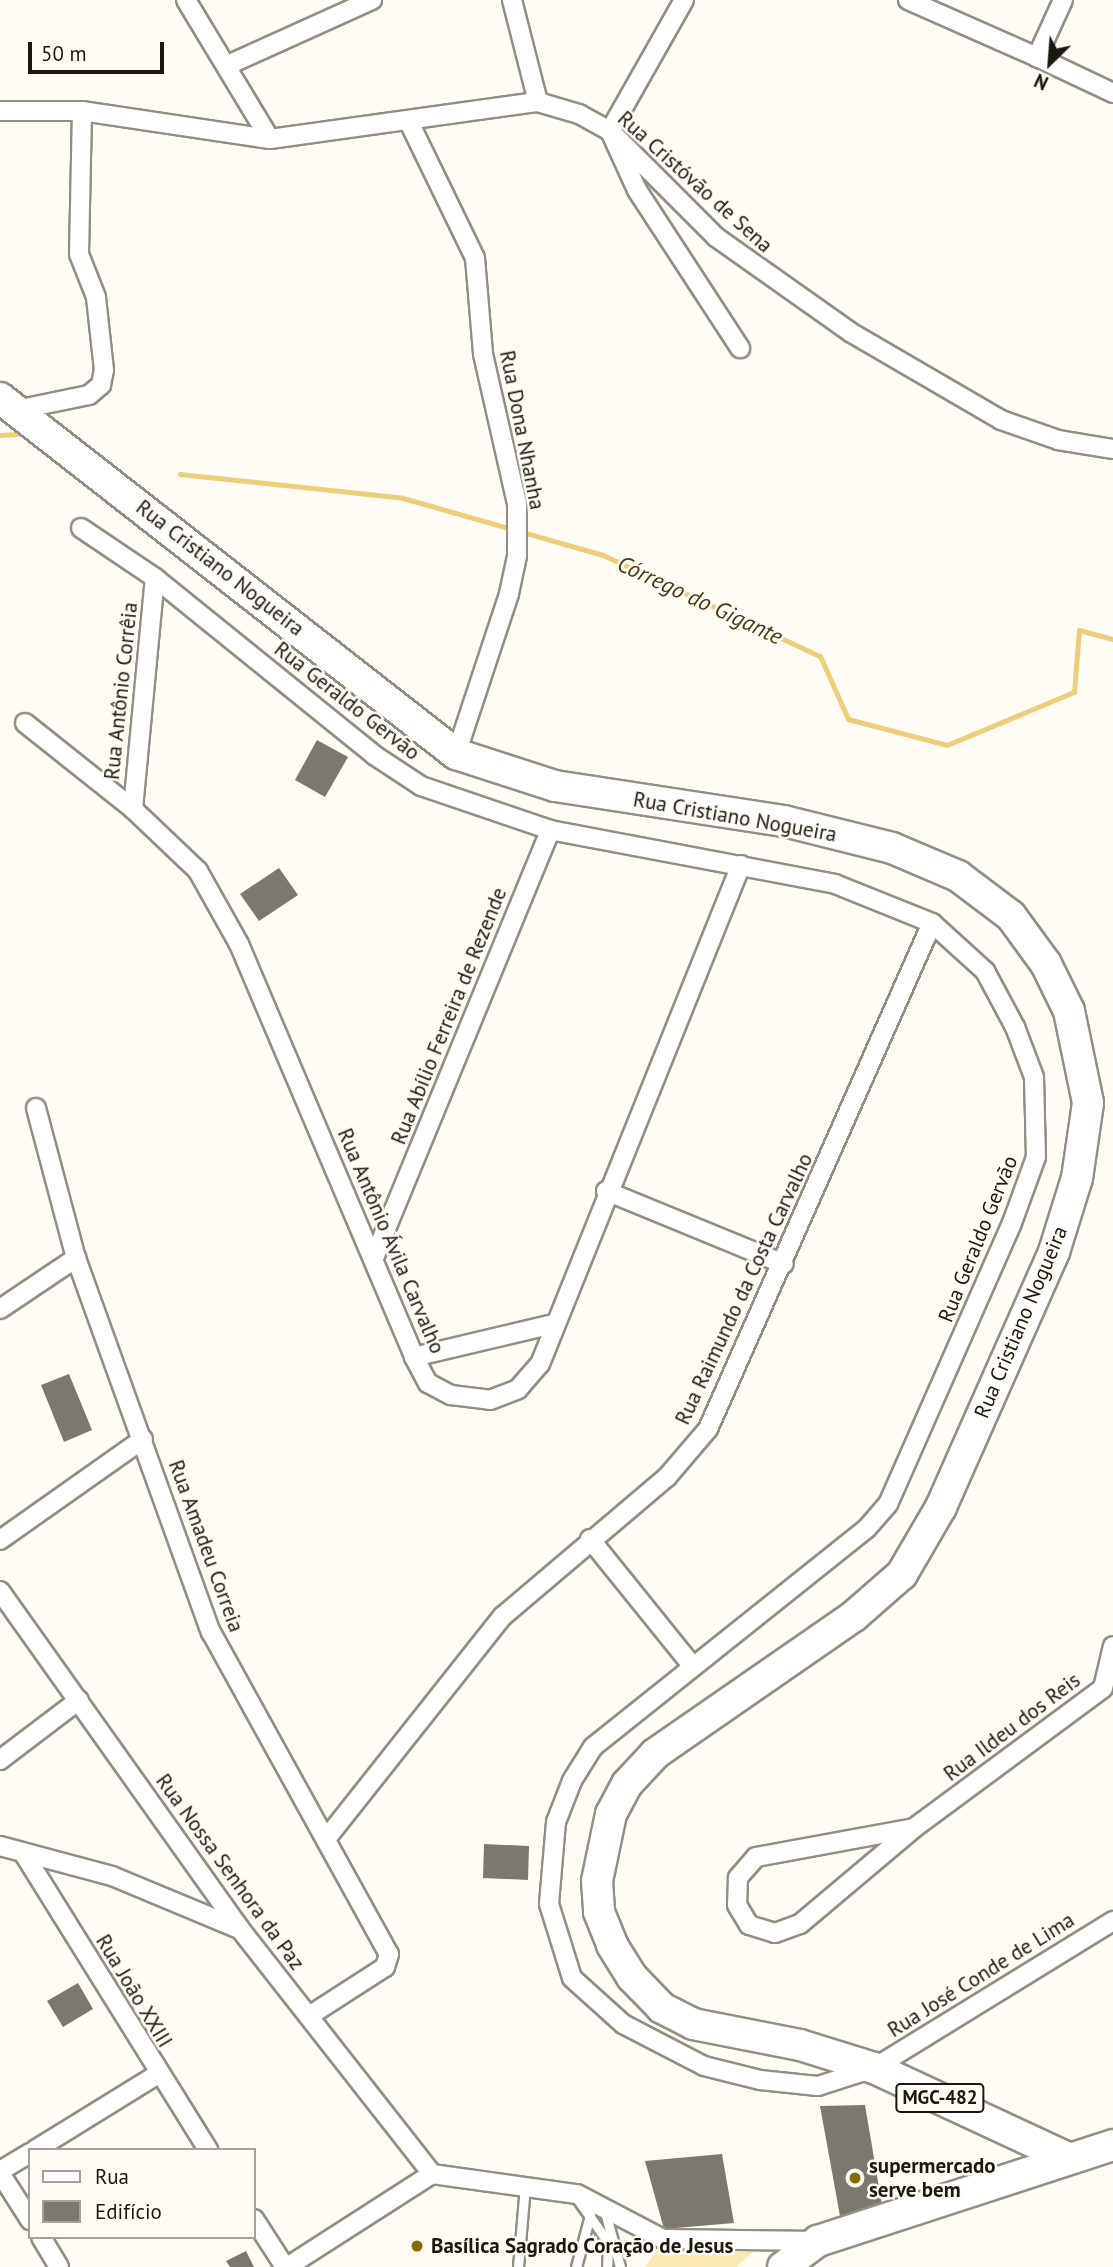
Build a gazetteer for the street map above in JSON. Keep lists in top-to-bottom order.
{
  "streets": {
    "highway": ["Rua Cristiano Nogueira", "MGC-482"],
    "street": [
      "Rua Cristóvão de Sena",
      "Rua Dona Nhanha",
      "Rua Antônio Corrêia",
      "Rua Geraldo Gervão",
      "Rua Abílio Ferreira de Rezende",
      "Rua Antônio Ávila Carvalho",
      "Rua Raimundo da Costa Carvalho",
      "Rua Amadeu Correia",
      "Rua Ildeu dos Reis",
      "Rua Nossa Senhora da Paz",
      "Rua José Conde de Lima",
      "Rua João XXIII"
    ]
  },
  "crossings": [
    ["Rua Dona Nhanha", "Rua Cristiano Nogueira"],
    ["Rua Cristiano Nogueira", "Rua Geraldo Gervão"],
    ["Rua Cristiano Nogueira", "Rua José Conde de Lima"],
    ["Rua Cristiano Nogueira", "MGC-482"],
    ["Rua Antônio Corrêia", "Rua Geraldo Gervão"],
    ["Rua Antônio Corrêia", "Rua Antônio Ávila Carvalho"],
    ["Rua Geraldo Gervão", "Rua Abílio Ferreira de Rezende"],
    ["Rua Geraldo Gervão", "Rua Antônio Ávila Carvalho"],
    ["Rua Geraldo Gervão", "Rua Raimundo da Costa Carvalho"],
    ["Rua Geraldo Gervão", "Rua José Conde de Lima"],
    ["Rua Geraldo Gervão", "MGC-482"],
    ["Rua Abílio Ferreira de Rezende", "Rua Antônio Ávila Carvalho"],
    ["Rua Raimundo da Costa Carvalho", "Rua Amadeu Correia"],
    ["Rua Amadeu Correia", "Rua Nossa Senhora da Paz"],
    ["Rua José Conde de Lima", "MGC-482"]
  ],
  "water": ["Córrego do Gigante"],
  "places": ["supermercado serve bem", "Basílica Sagrado Coração de Jesus"],
  "legend": ["Rua", "Edifício"],
  "scale_bar": "50 m",
  "north": "bottom left"
}
